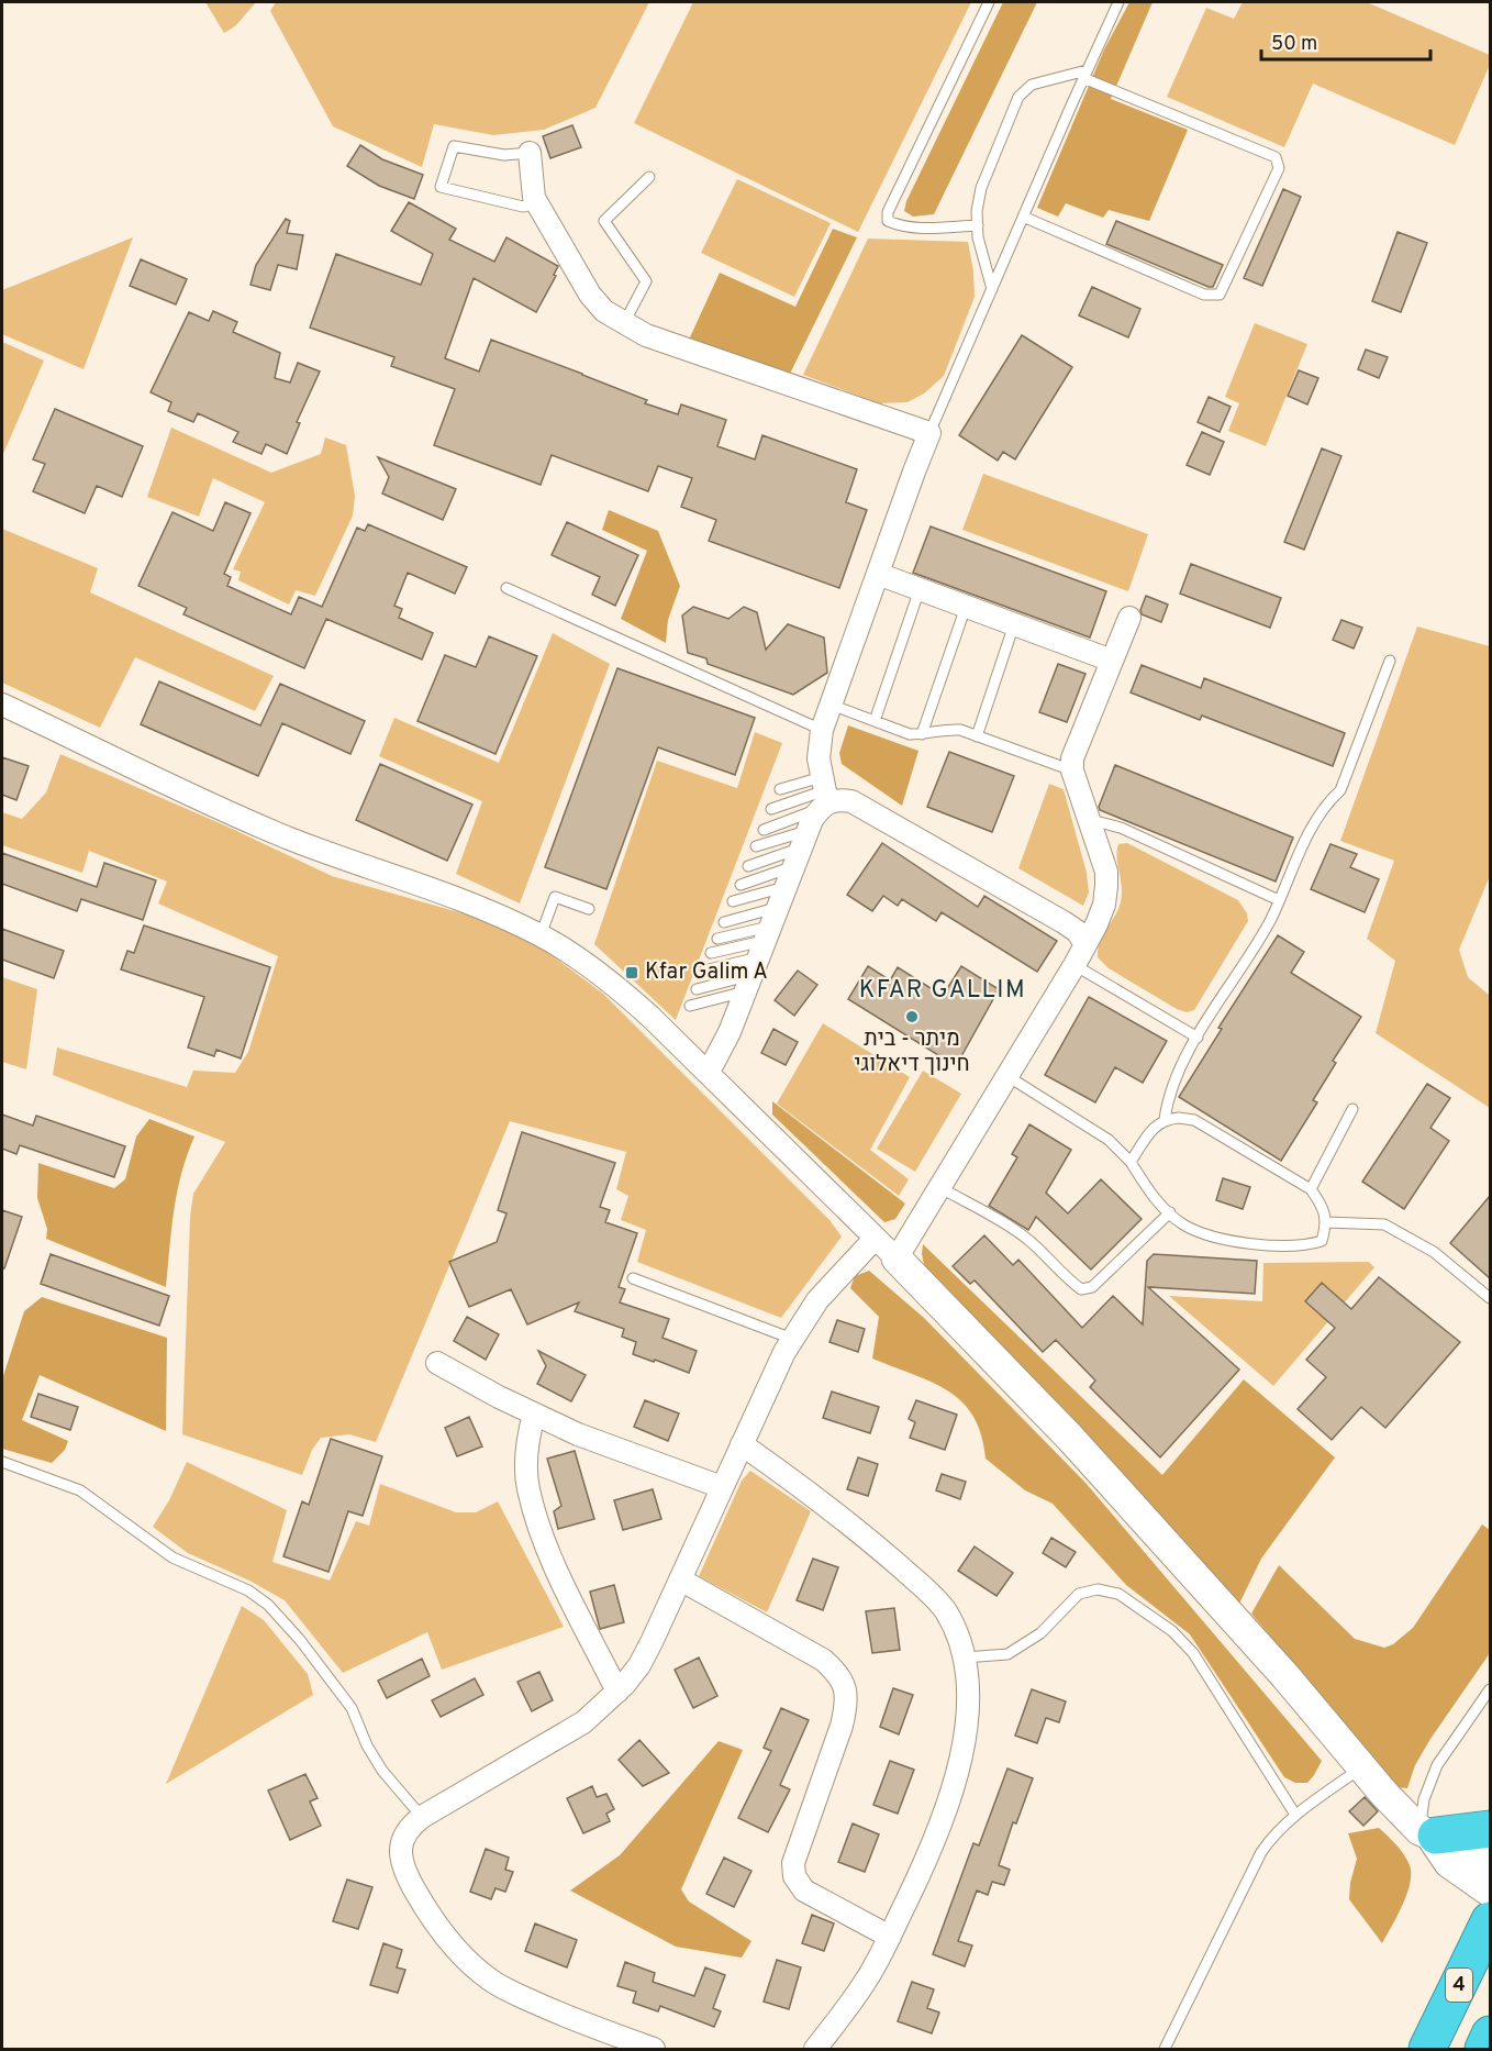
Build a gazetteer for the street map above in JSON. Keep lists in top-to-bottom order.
{
  "streets": {
    "highway": ["4"]
  },
  "districts": ["KFAR GALLIM"],
  "places": {
    "transit": ["Kfar Galim A"],
    "other": ["מיתר - בית חינוך דיאלוגי"]
  },
  "scale_bar": "50 m"
}
